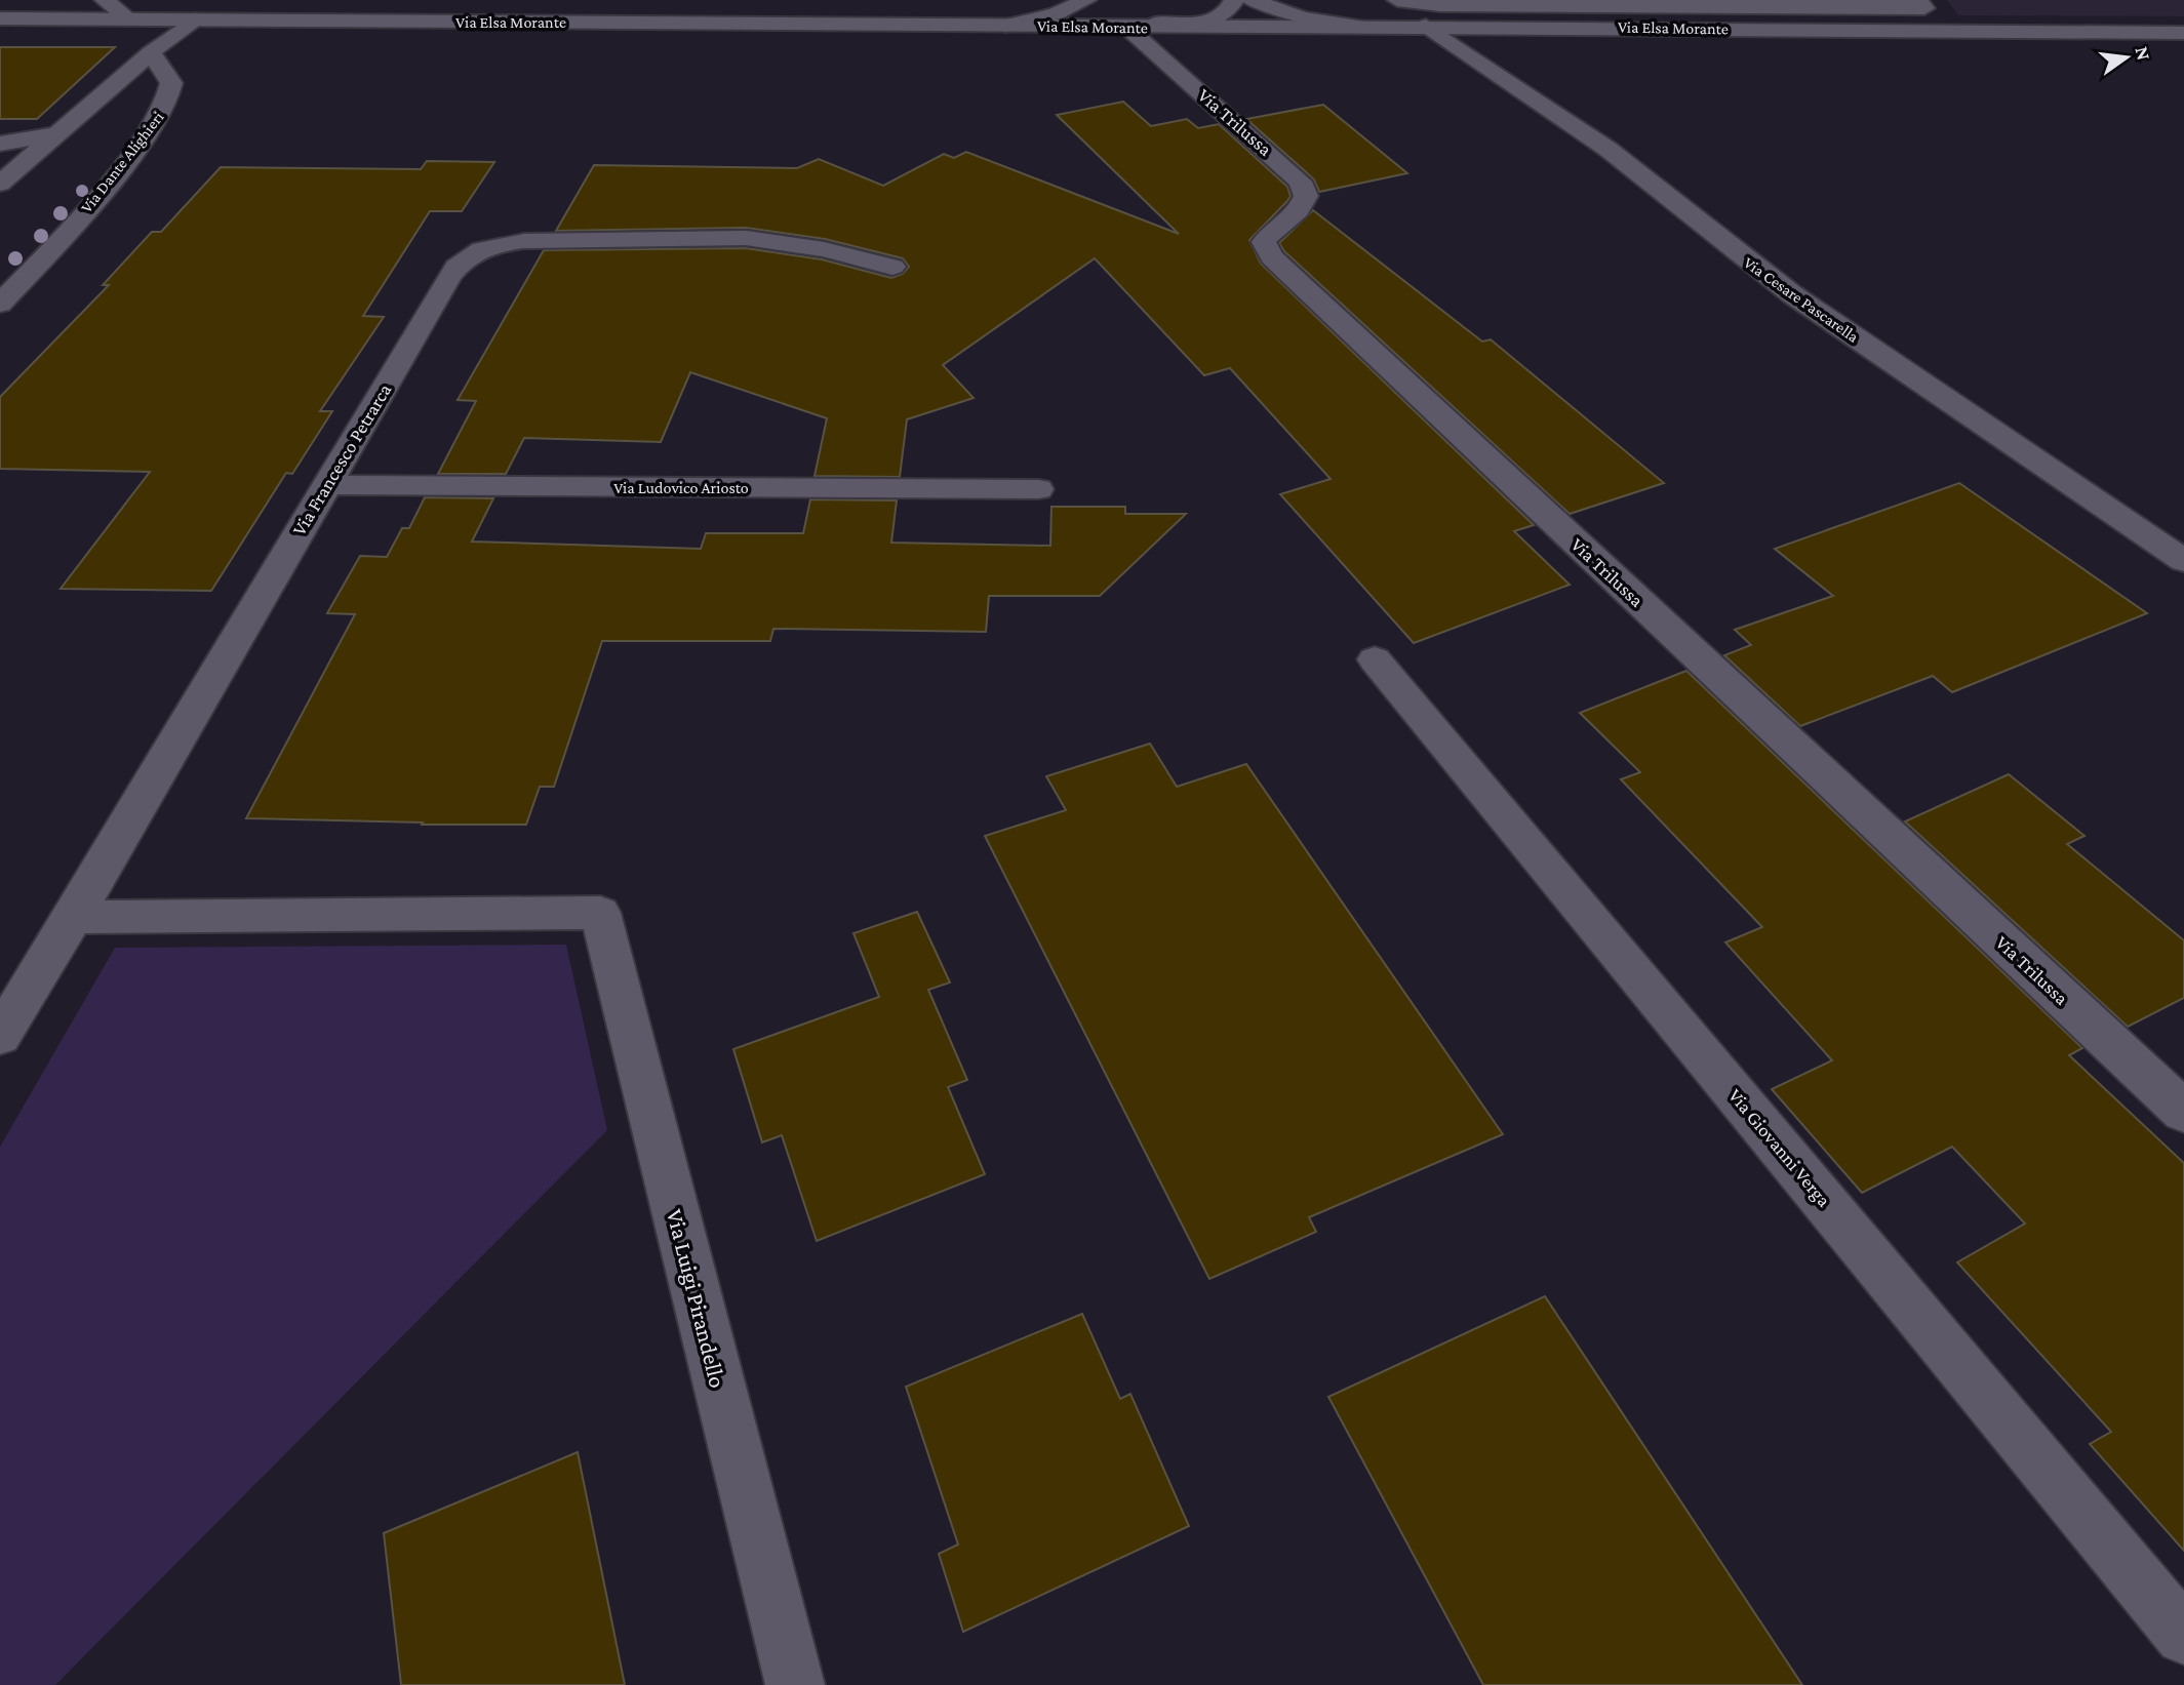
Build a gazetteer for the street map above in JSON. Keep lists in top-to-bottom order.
{
  "streets": {
    "street": [
      "Via Elsa Morante",
      "Via Trilussa",
      "Via Dante Alighieri",
      "Via Cesare Pascarella",
      "Via Francesco Petrarca",
      "Via Ludovico Ariosto",
      "Via Giovanni Verga",
      "Via Luigi Pirandello"
    ]
  },
  "crossings": [
    ["Via Elsa Morante", "Via Trilussa"],
    ["Via Elsa Morante", "Via Cesare Pascarella"],
    ["Via Francesco Petrarca", "Via Ludovico Ariosto"],
    ["Via Francesco Petrarca", "Via Luigi Pirandello"]
  ],
  "north": "right"
}
